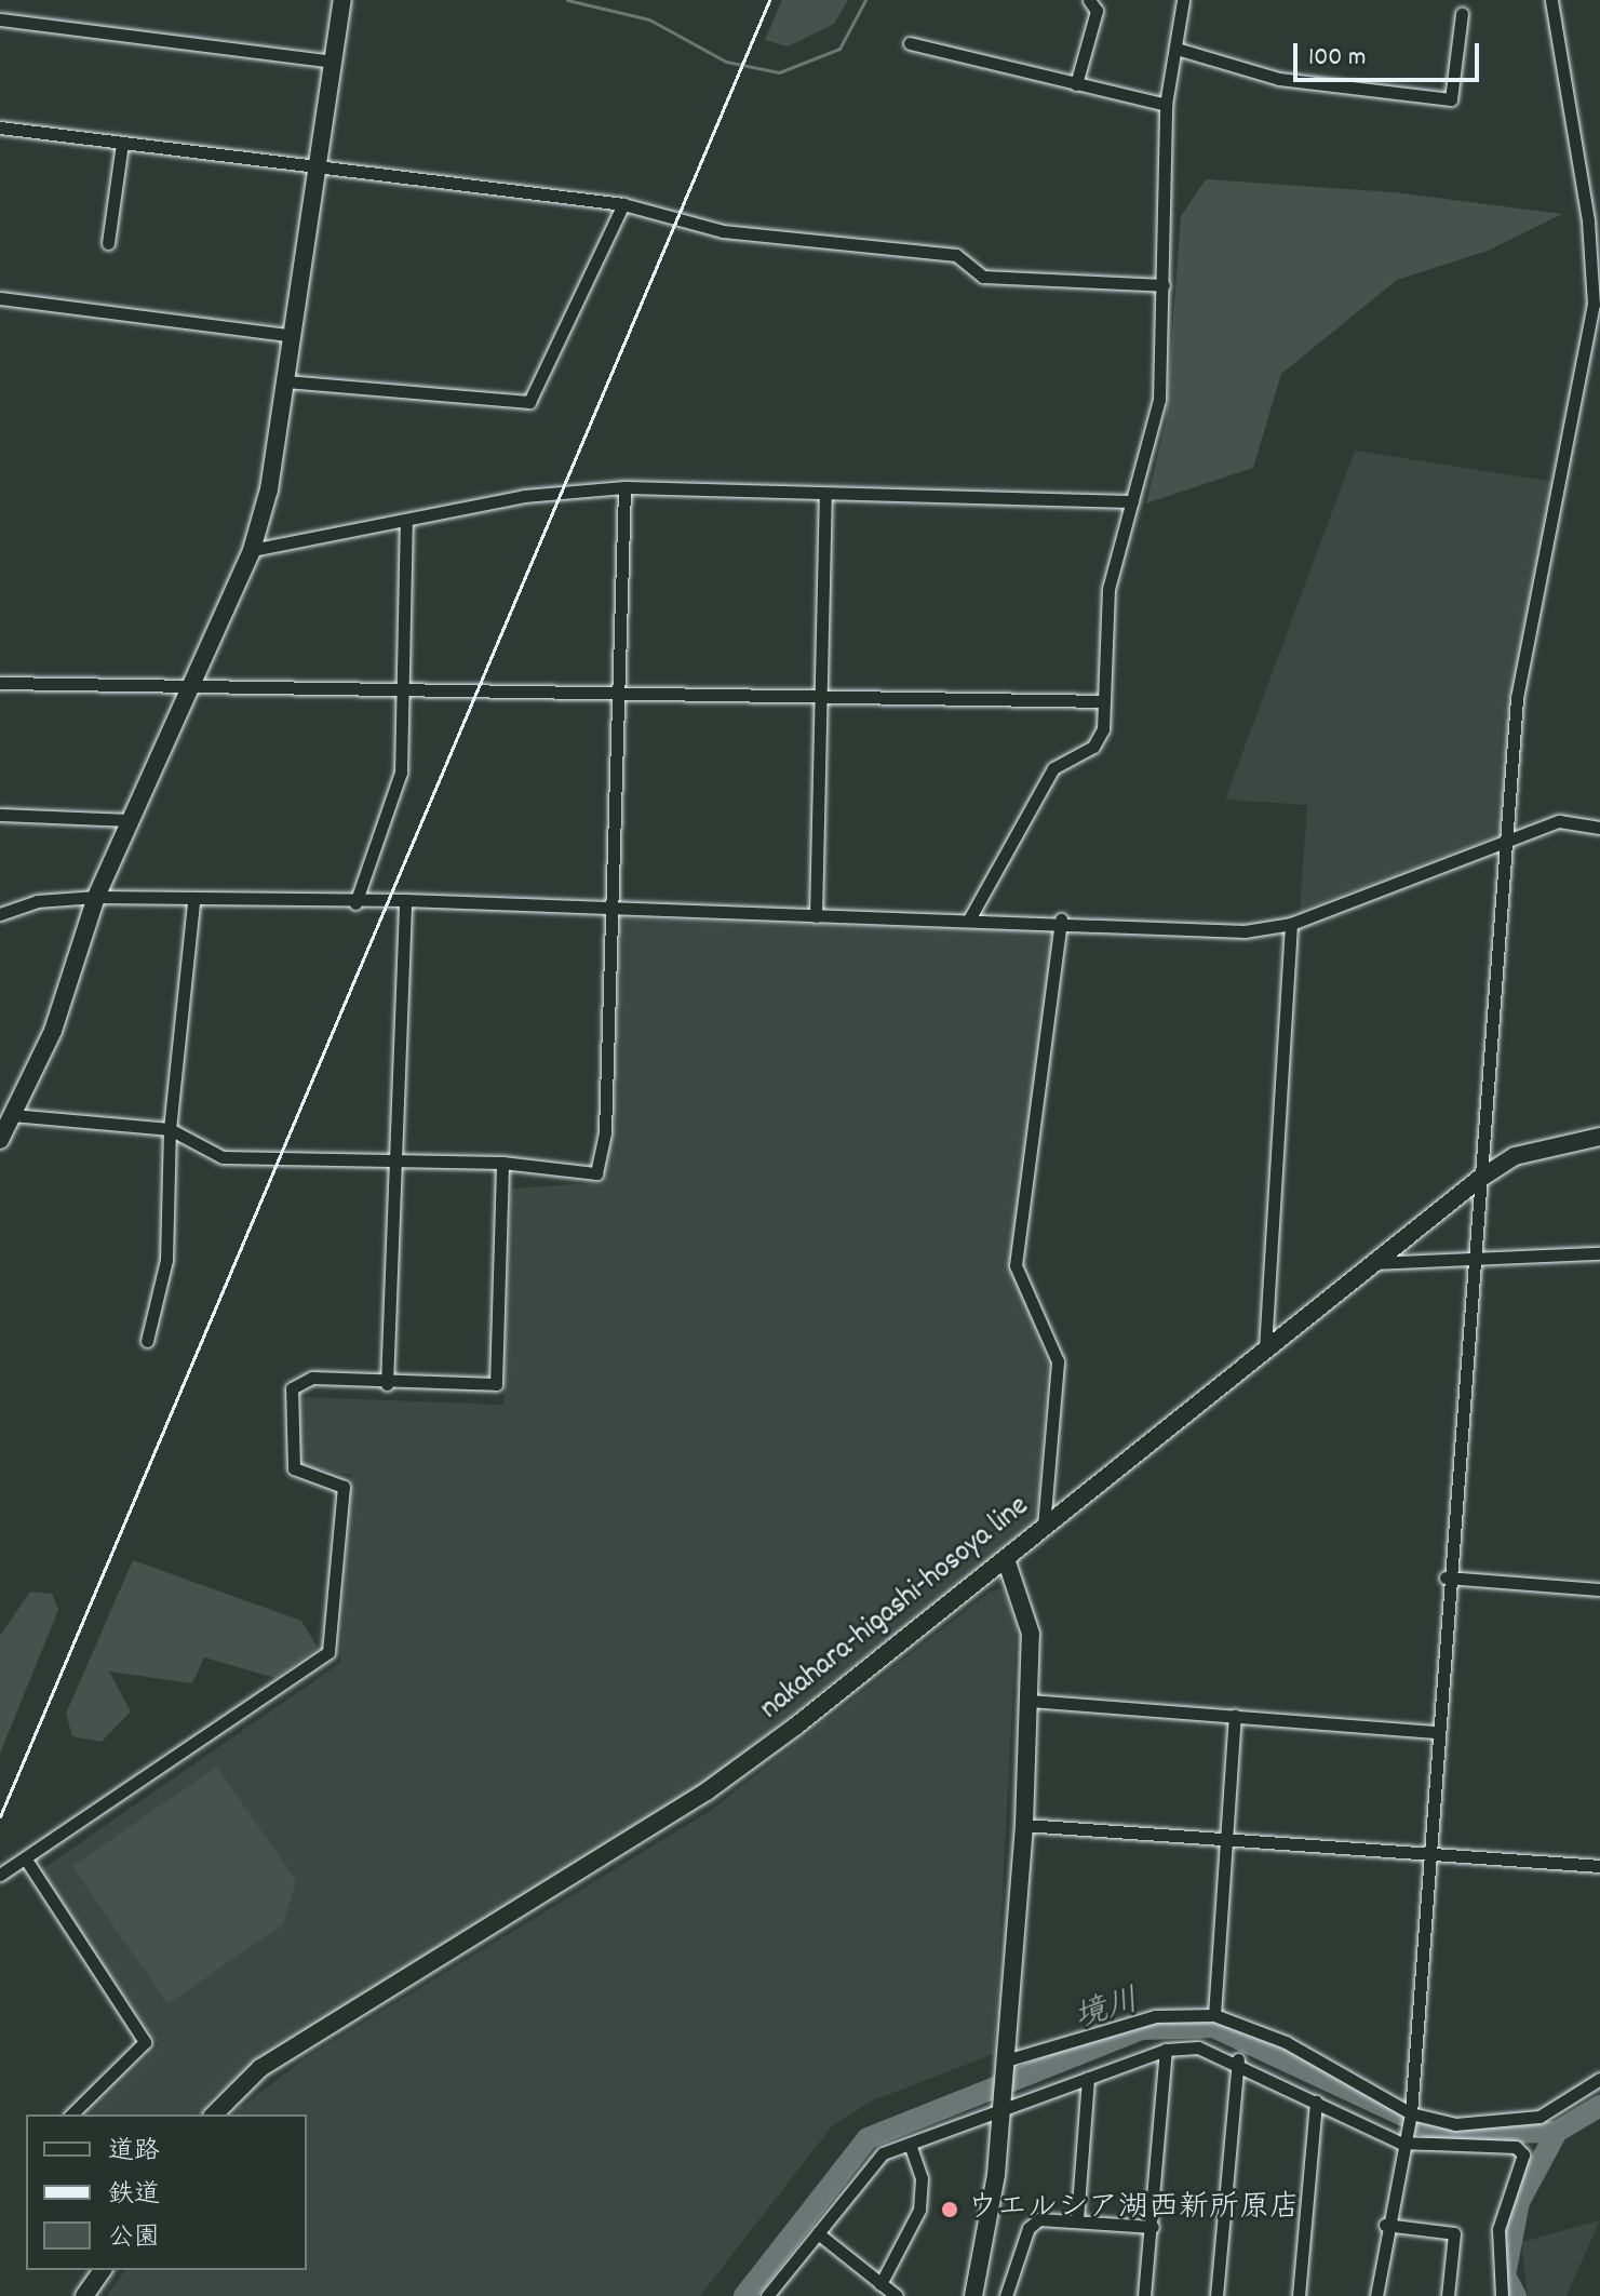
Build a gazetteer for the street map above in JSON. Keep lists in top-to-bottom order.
{
  "streets": {
    "street": ["nakahara-higashi-hosoya line"]
  },
  "water": ["境川"],
  "places": ["ウエルシア湖西新所原店"],
  "legend": ["道路", "鉄道", "公園"],
  "scale_bar": "100 m"
}
